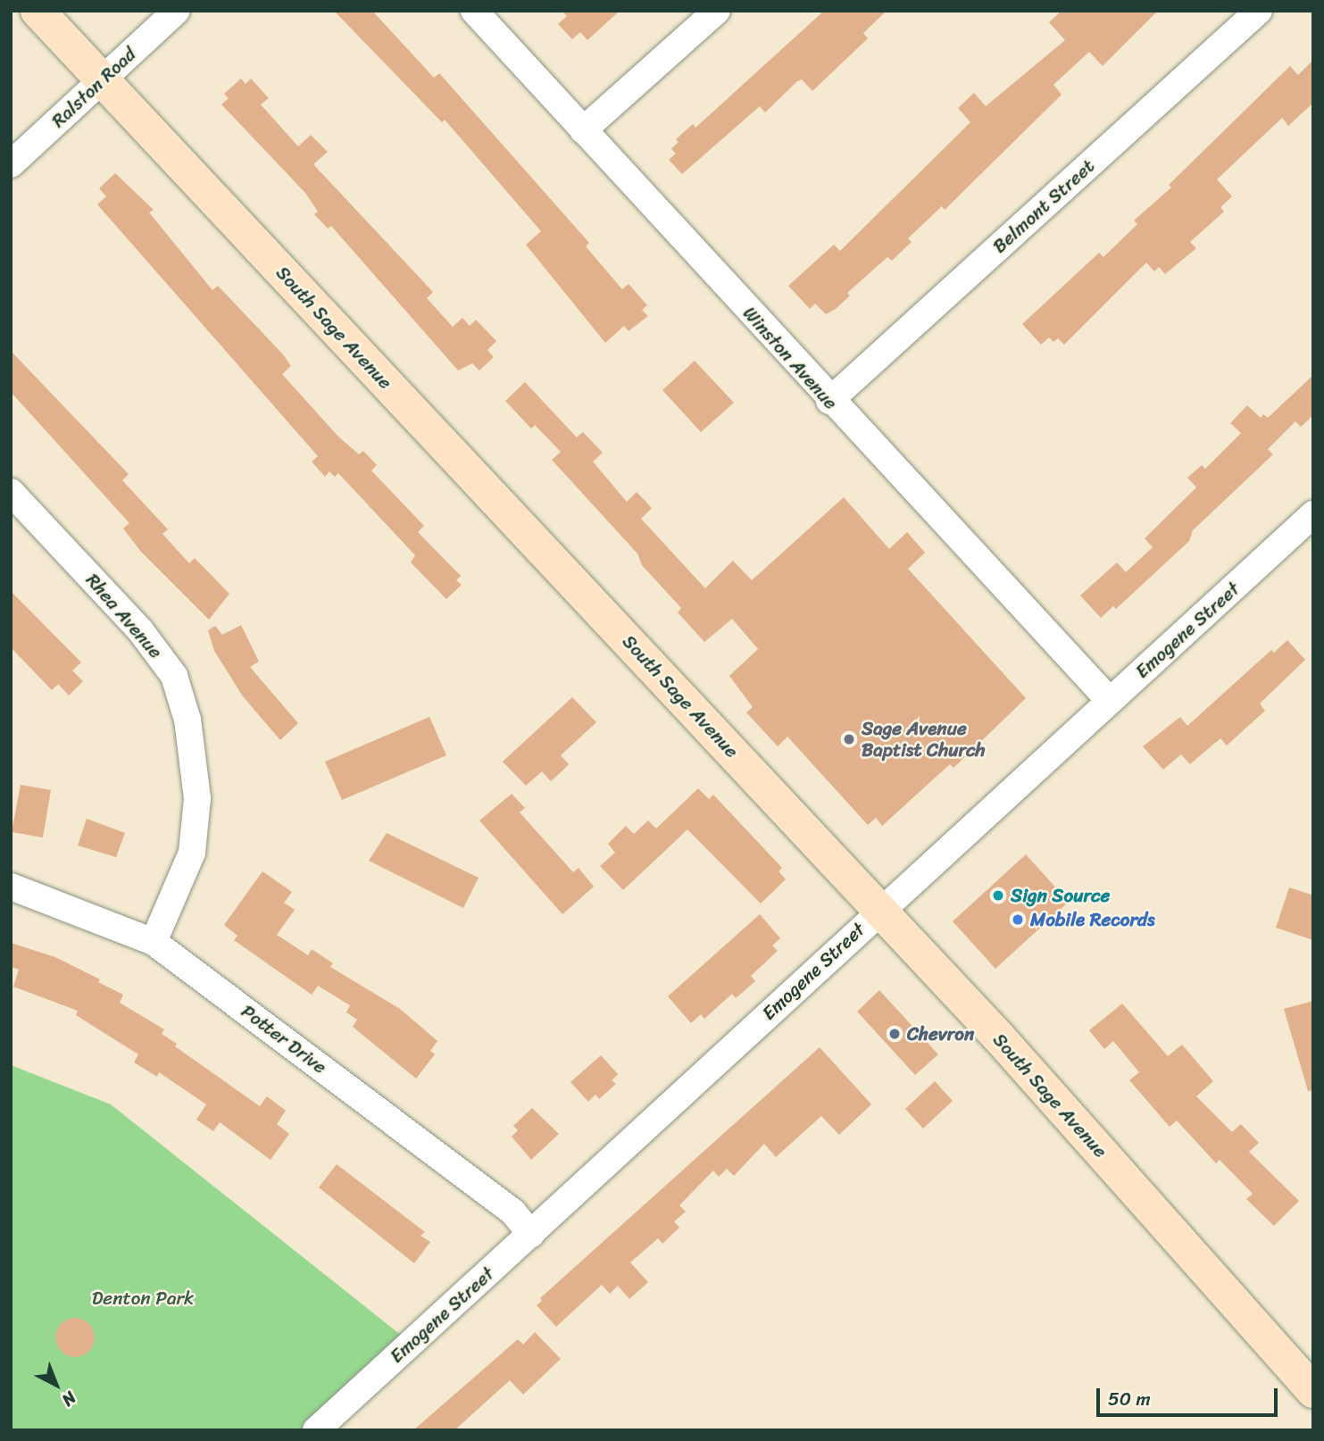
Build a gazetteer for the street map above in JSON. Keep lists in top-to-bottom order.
{
  "streets": {
    "street": [
      "Ralston Road",
      "Belmont Street",
      "South Sage Avenue",
      "Winston Avenue",
      "Rhea Avenue",
      "Emogene Street",
      "Potter Drive"
    ]
  },
  "crossings": [
    ["Ralston Road", "South Sage Avenue"],
    ["Belmont Street", "Winston Avenue"],
    ["South Sage Avenue", "Emogene Street"],
    ["Winston Avenue", "Emogene Street"],
    ["Rhea Avenue", "Potter Drive"],
    ["Emogene Street", "Potter Drive"]
  ],
  "parks": ["Denton Park"],
  "places": [
    "Sage Avenue Baptist Church",
    "Sign Source",
    "Mobile Records",
    "Chevron"
  ],
  "scale_bar": "50 m",
  "north": "bottom right"
}
